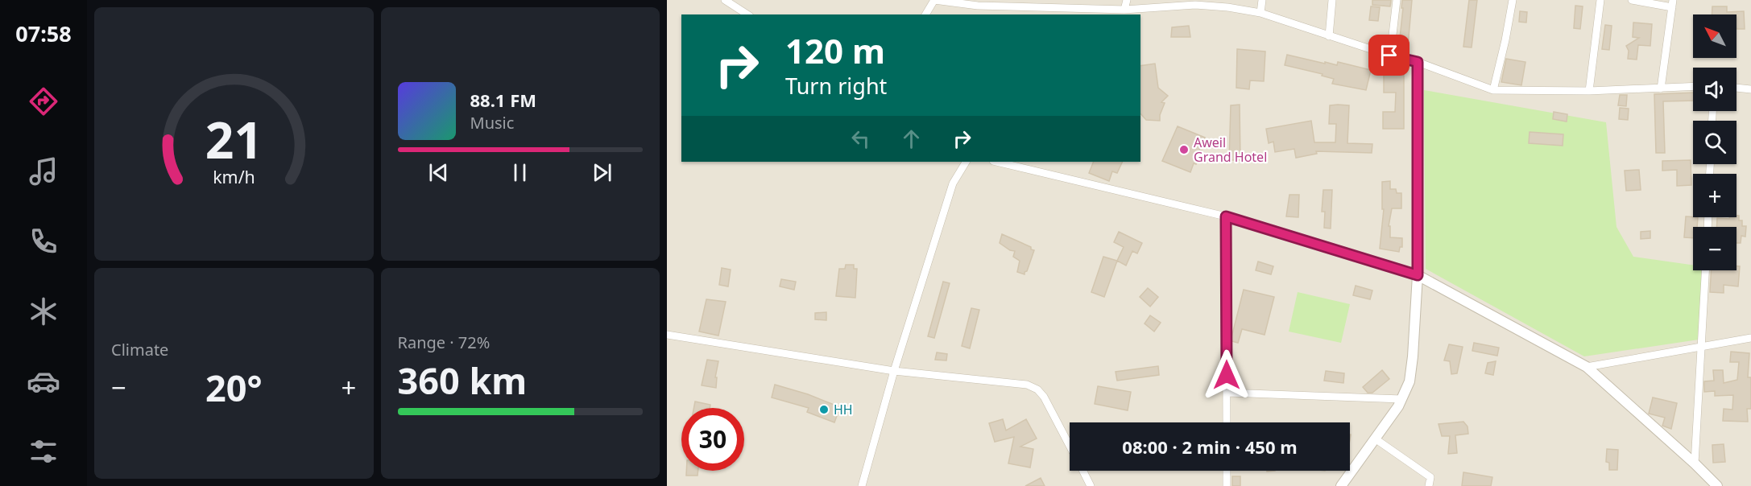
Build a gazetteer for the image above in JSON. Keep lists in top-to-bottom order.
{
  "places": ["Aweil Grand Hotel", "HH"],
  "north": "top left",
  "page": {
    "tabs": "07:58",
    "map_buttons": ["+", "−"],
    "turn": ["120 m", "Turn right"],
    "song": ["88.1 FM", "Music"],
    "tile": [
      "Climate",
      ["Range · 72%", "360 km"]
    ],
    "heat": ["−", "20°", "+"],
    "limit": "30",
    "trip": "08:00 · 2 min · 450 m",
    "gauge": ["21", "km/h"]
  }
}
